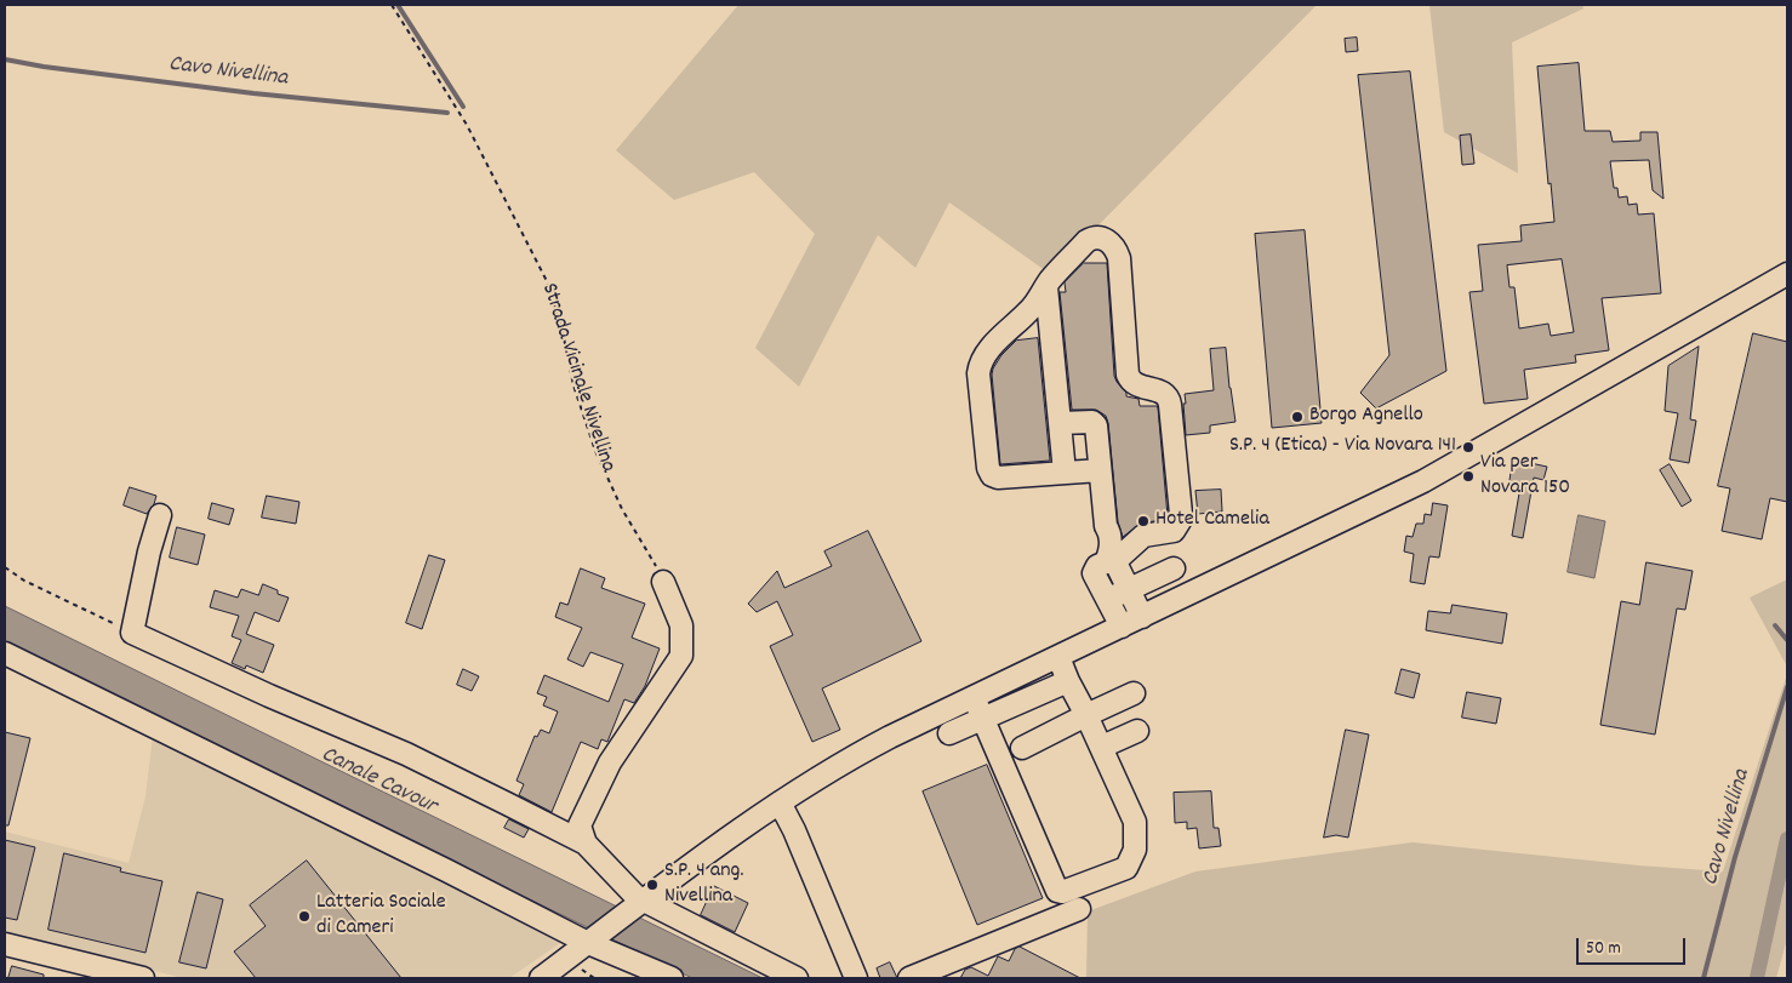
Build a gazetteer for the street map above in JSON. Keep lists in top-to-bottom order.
{
  "streets": {
    "path": ["Strada Vicinale Nivellina"]
  },
  "water": ["Cavo Nivellina", "Canale Cavour"],
  "places": [
    "Borgo Agnello",
    "S.P. 4 (Etica) - Via Novara 141",
    "Via per Novara 150",
    "Hotel Camelia",
    "S.P. 4 ang. Nivellina",
    "Latteria Sociale di Cameri"
  ],
  "scale_bar": "50 m"
}
